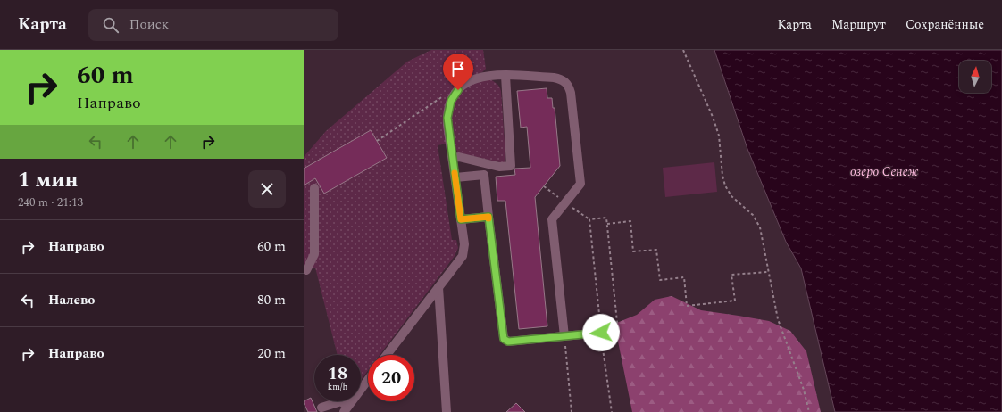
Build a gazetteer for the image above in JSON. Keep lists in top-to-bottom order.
{
  "water": ["озеро Сенеж"],
  "north": "top",
  "page": {
    "header": "Карта",
    "search": "Поиск",
    "nav": ["Карта", "Маршрут", "Сохранённые"],
    "turn": ["60 m", "Направо"],
    "heading": ["1 мин", "240 m · 21:13"],
    "list": [
      {
        "name": "Направо",
        "value": "60 m"
      },
      {
        "name": "Налево",
        "value": "80 m"
      },
      {
        "name": "Направо",
        "value": "20 m"
      }
    ],
    "speed": "18 km/h",
    "limit": "20"
  }
}
